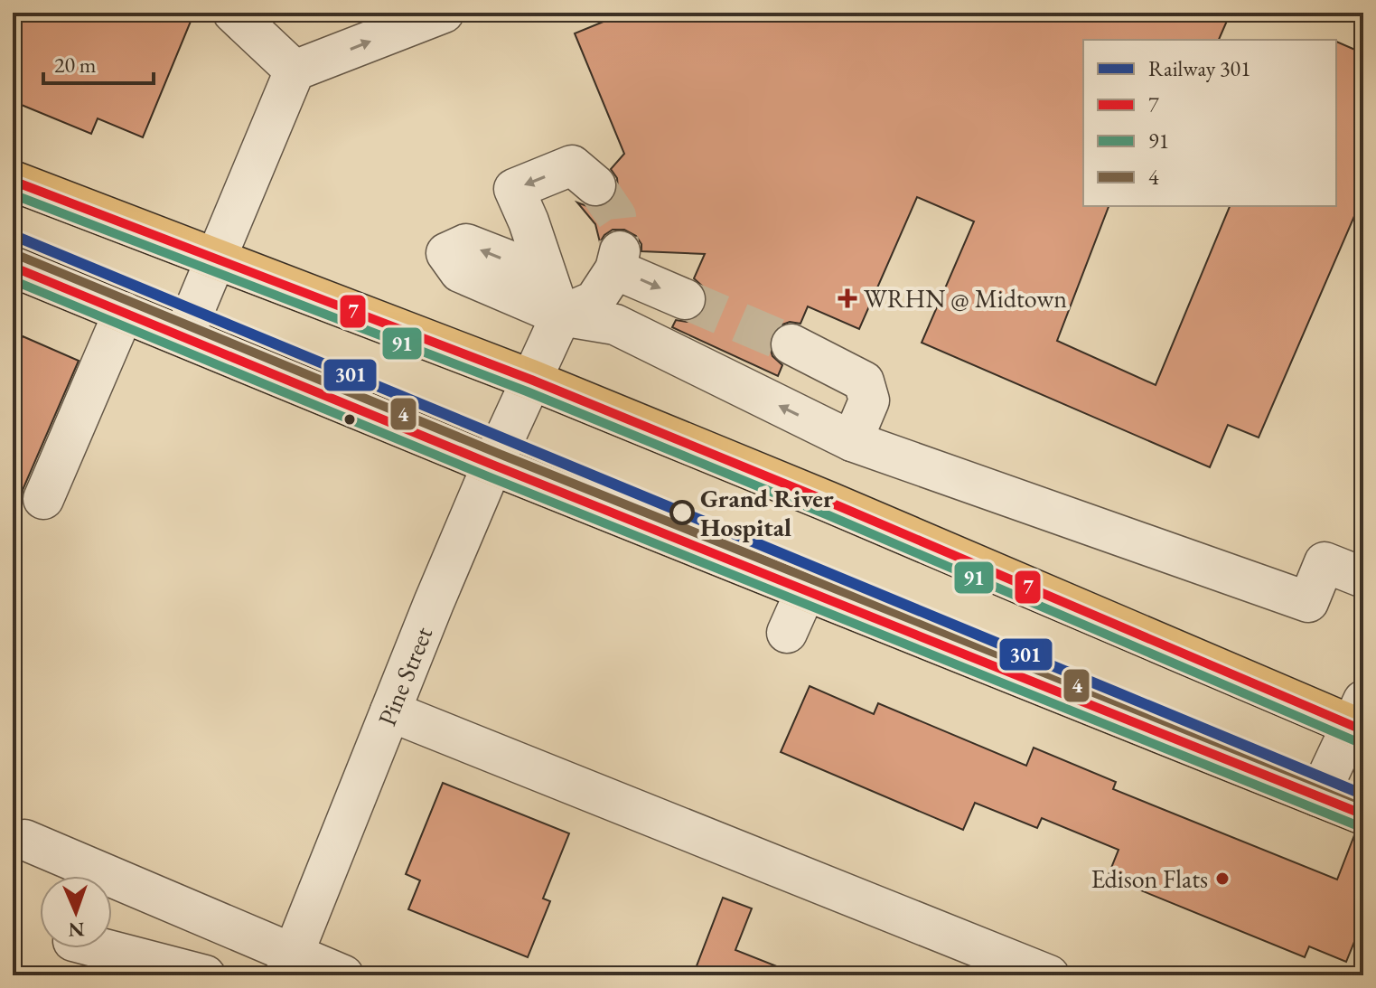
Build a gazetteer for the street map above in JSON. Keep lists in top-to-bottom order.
{
  "streets": {
    "street": ["Pine Street"]
  },
  "places": {
    "health": ["WRHN @ Midtown"],
    "other": ["Grand River Hospital", "Edison Flats"]
  },
  "lines": [
    "transit line 7",
    "transit line 91",
    "rail line 301",
    "transit line 4"
  ],
  "legend": [
    "Railway 301",
    "7",
    "91",
    "4"
  ],
  "scale_bar": "20 m",
  "north": "bottom"
}
